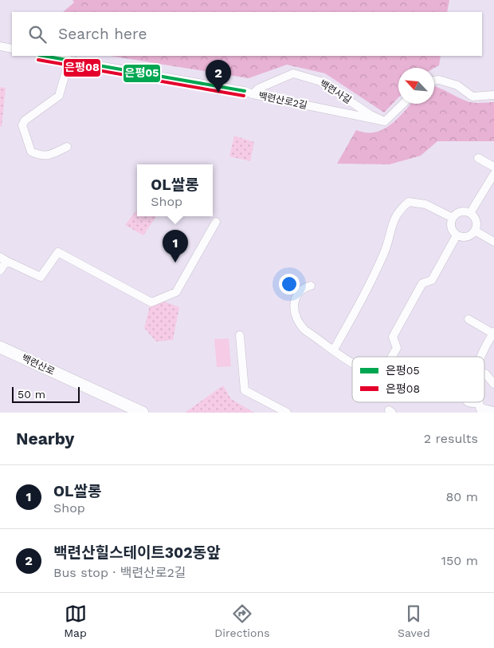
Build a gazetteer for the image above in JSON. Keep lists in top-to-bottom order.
{
  "streets": {
    "main road": ["백련산로"],
    "street": ["백련사길", "백련산로2길"]
  },
  "crossings": [
    ["백련사길", "백련산로2길"]
  ],
  "lines": ["transit line 은평05", "transit line 은평08"],
  "legend": ["은평05", "은평08"],
  "scale_bar": "50 m",
  "north": "top left",
  "page": {
    "search": "Search here",
    "pins": ["2", "1"],
    "popup": ["OL쌀롱", "Shop"],
    "scale": "50 m",
    "heading": ["Nearby", "2 results"],
    "list": [
      {
        "mark": "1",
        "name": "OL쌀롱",
        "note": "Shop",
        "value": "80 m"
      },
      {
        "mark": "2",
        "name": "백련산힐스테이트302동앞",
        "note": "Bus stop · 백련산로2길",
        "value": "150 m"
      }
    ],
    "nav": ["Map", "Directions", "Saved"]
  }
}
